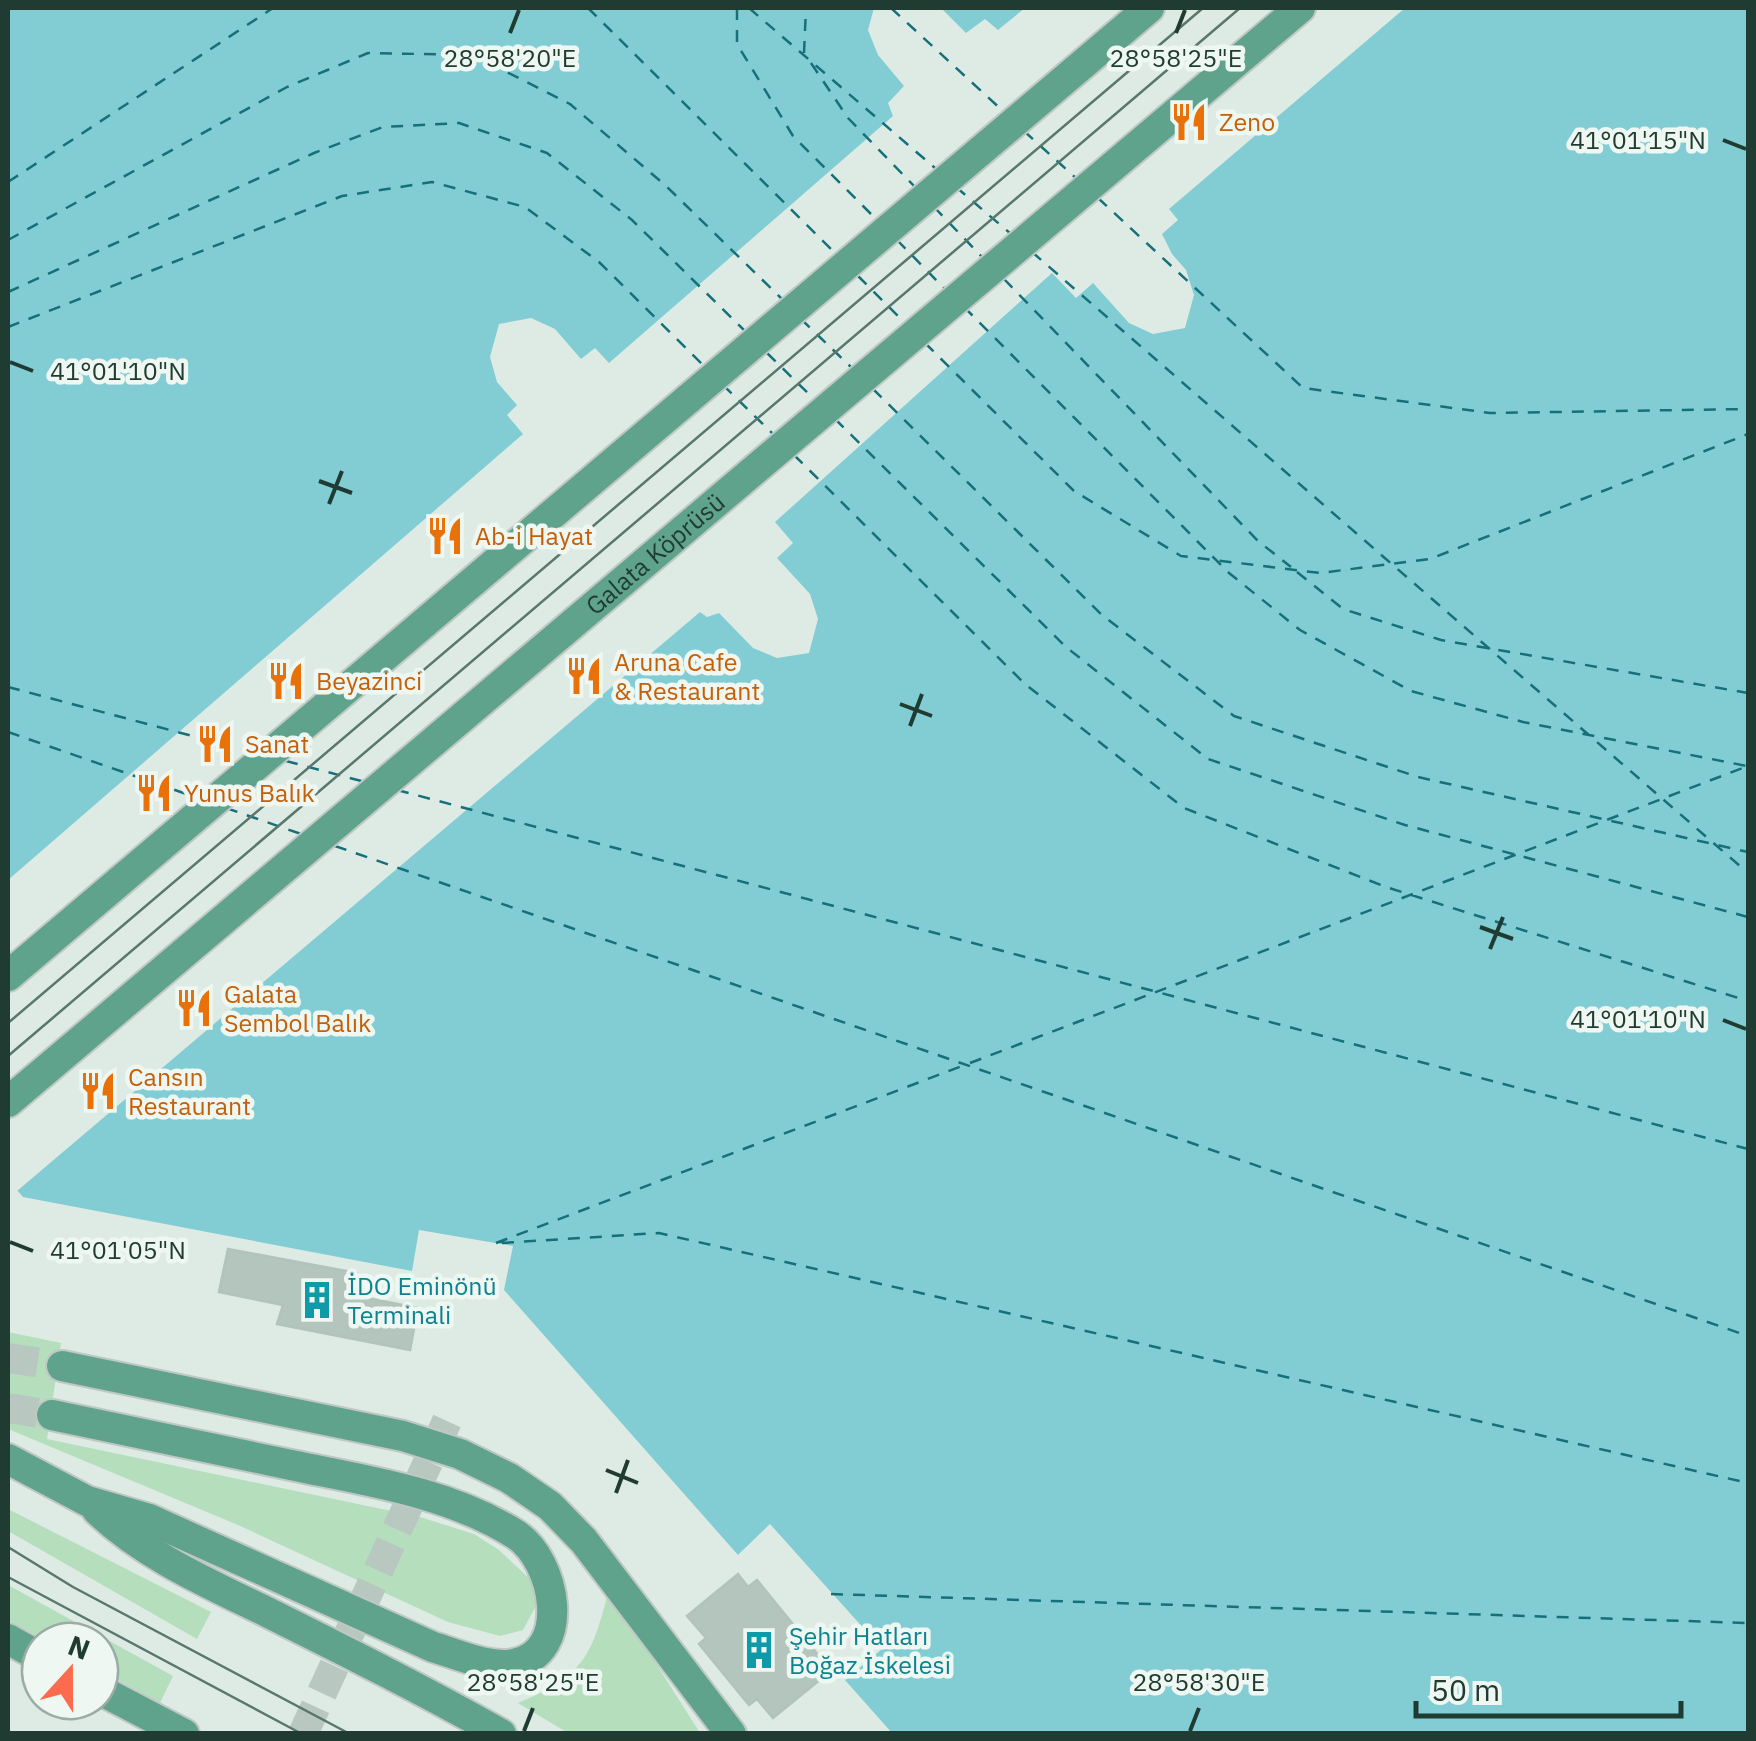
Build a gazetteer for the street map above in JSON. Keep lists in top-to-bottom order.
{
  "streets": {
    "main road": ["Galata Köprüsü"]
  },
  "places": {
    "restaurant": [
      "Zeno",
      "Ab-i Hayat",
      "Aruna Cafe & Restaurant",
      "Beyazinci",
      "Sanat",
      "Yunus Balık",
      "Galata Sembol Balık",
      "Cansın Restaurant"
    ],
    "building": ["İDO Eminönü Terminali", "Şehir Hatları Boğaz İskelesi"]
  },
  "scale_bar": "50 m",
  "north": "top",
  "coordinates": [
    "28°58'20\"E",
    "28°58'25\"E",
    "41°01'15\"N",
    "41°01'10\"N",
    "41°01'05\"N",
    "28°58'30\"E"
  ]
}
